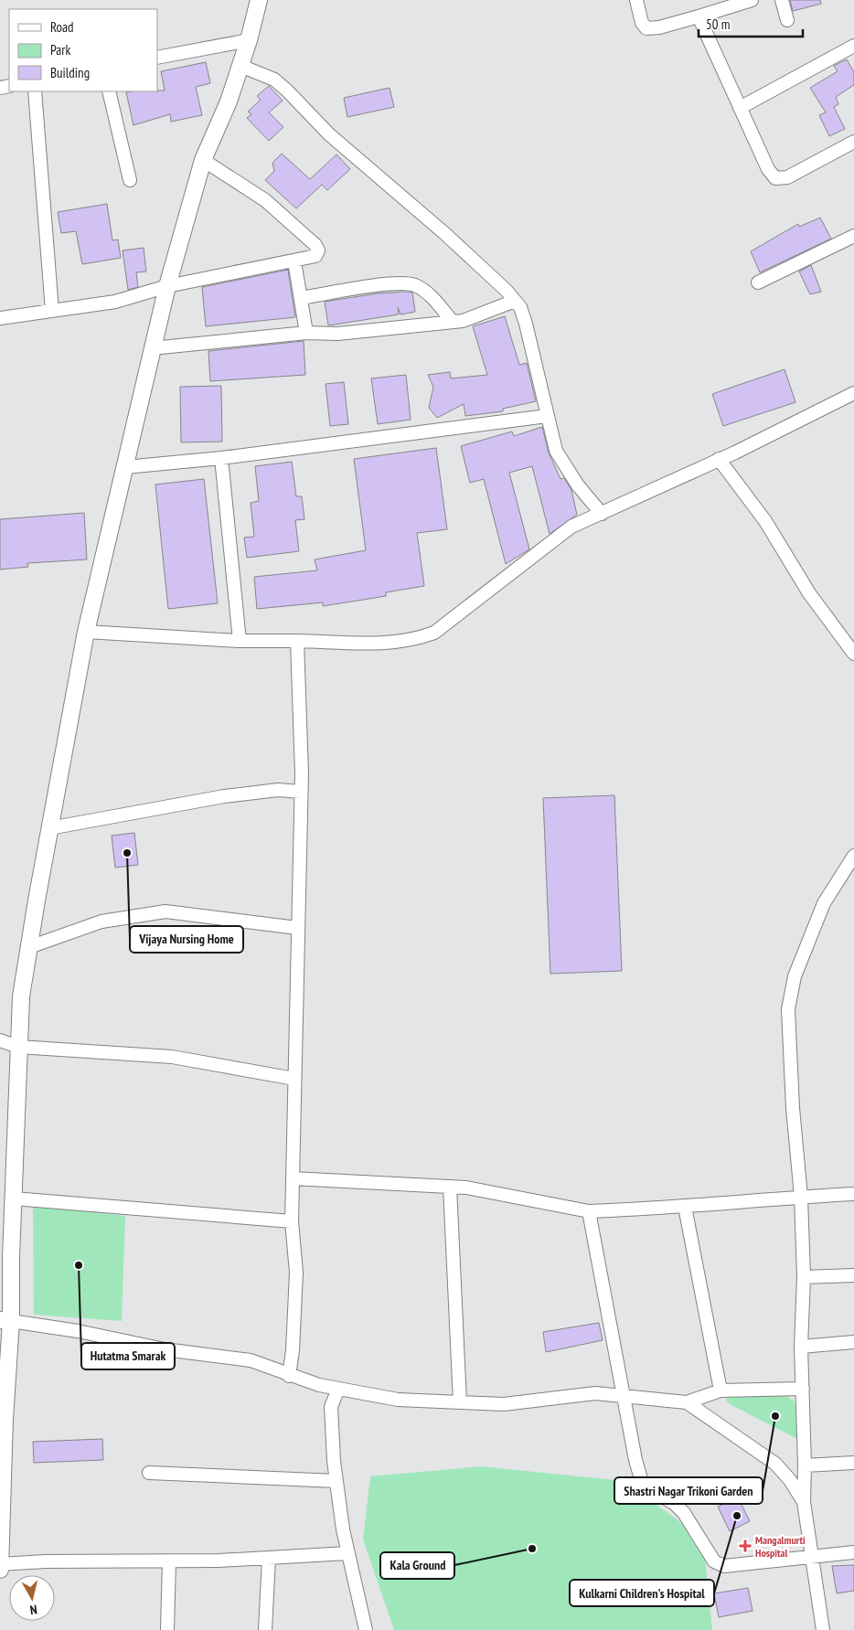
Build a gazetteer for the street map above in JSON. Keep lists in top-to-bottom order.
{
  "places": {
    "other": [
      "Vijaya Nursing Home",
      "Hutatma Smarak",
      "Shastri Nagar Trikoni Garden",
      "Kulkarni Children's Hospital",
      "Kala Ground"
    ],
    "health": ["Mangalmurti Hospital"]
  },
  "legend": ["Road", "Park", "Building"],
  "scale_bar": "50 m",
  "north": "bottom"
}
